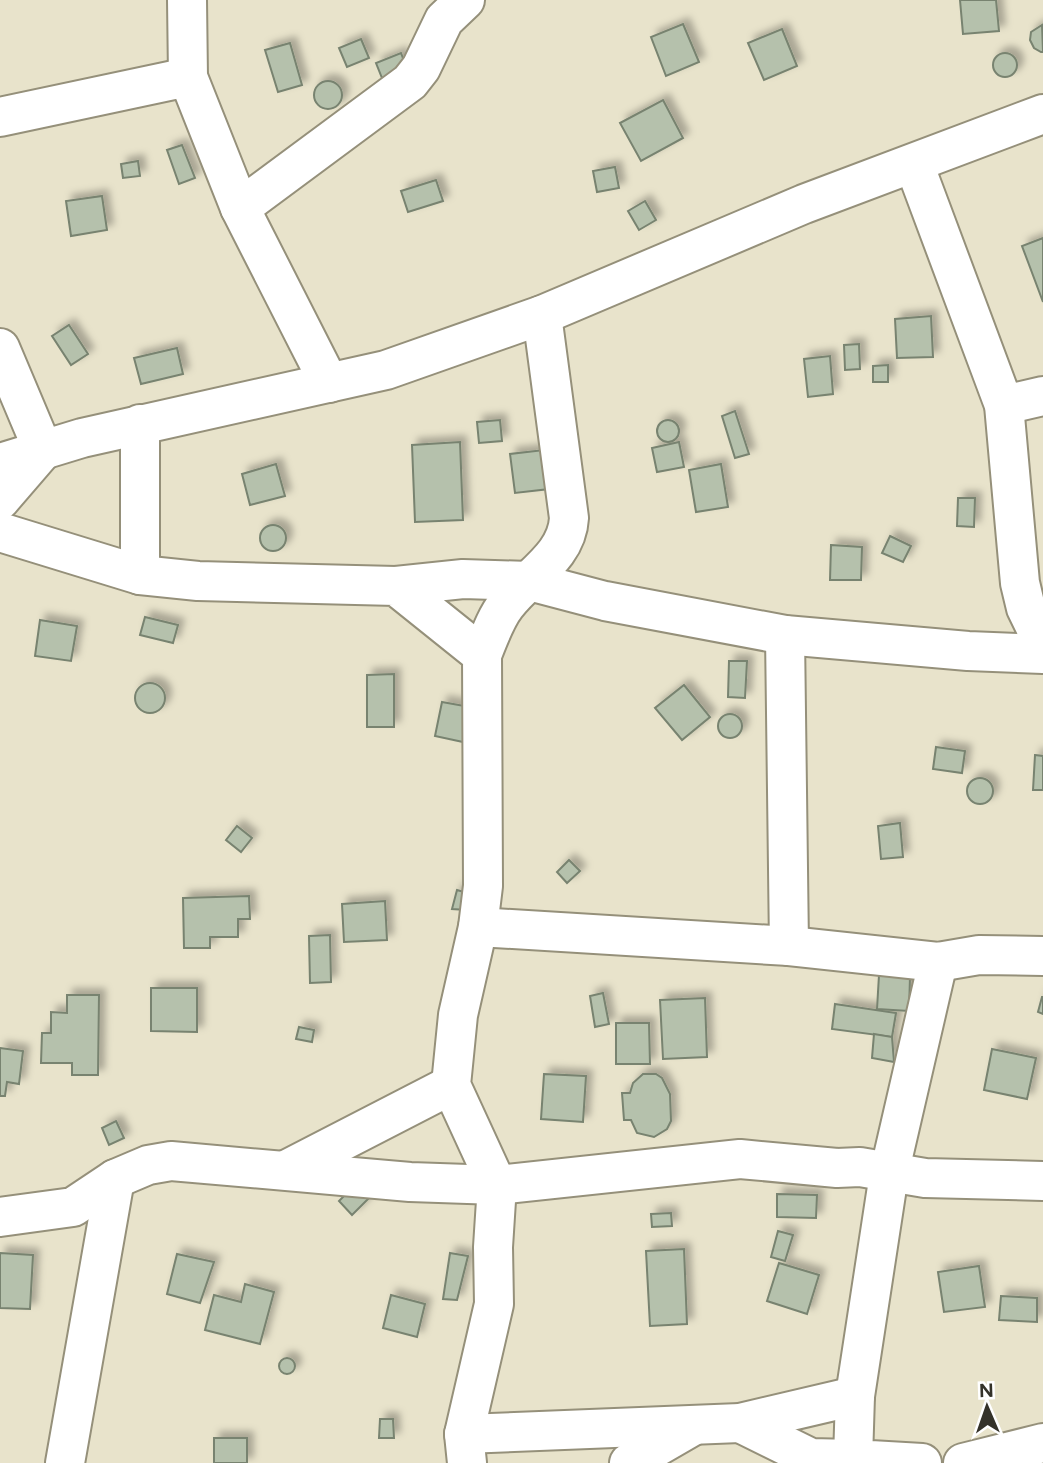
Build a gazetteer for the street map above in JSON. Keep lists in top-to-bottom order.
{
  "north": "top"
}
